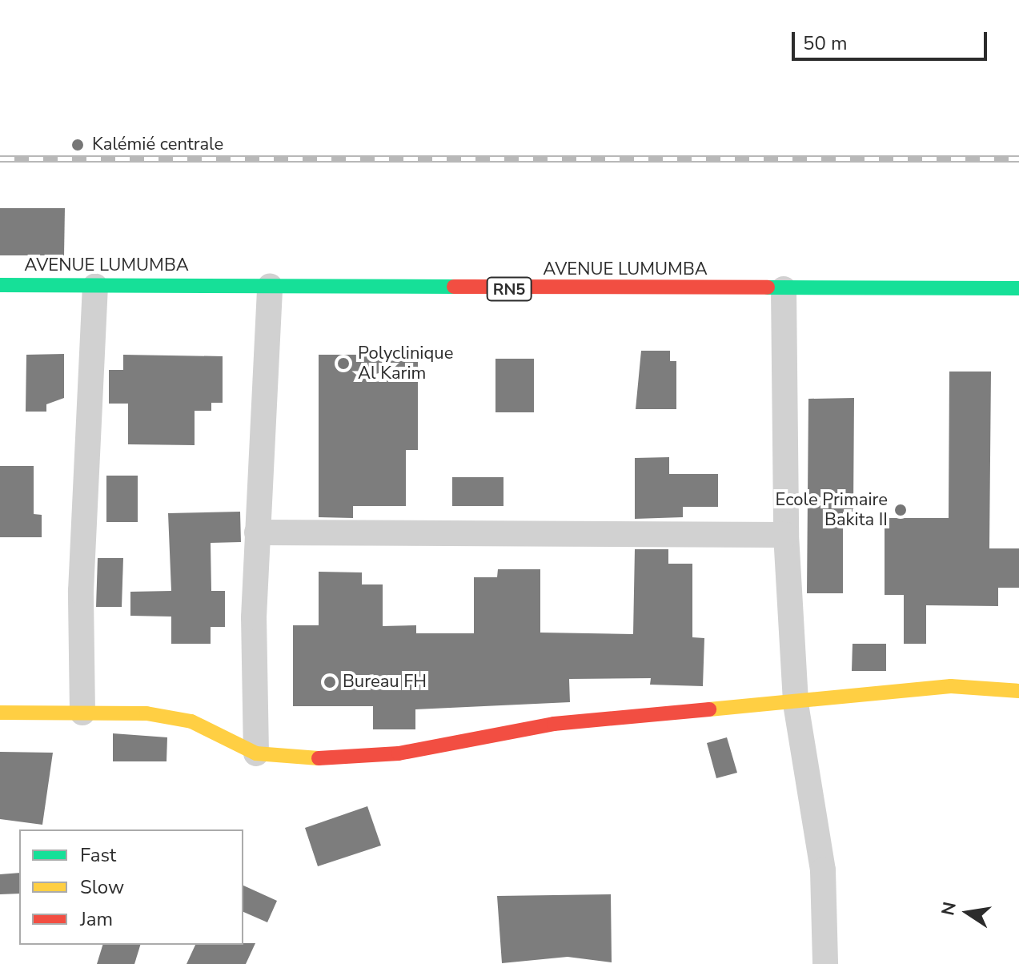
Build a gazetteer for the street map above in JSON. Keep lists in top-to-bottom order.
{
  "streets": {
    "main road": ["AVENUE LUMUMBA", "RN5"]
  },
  "places": [
    "Kalémié centrale",
    "Polyclinique Al Karim",
    "Ecole Primaire Bakita II",
    "Bureau FH"
  ],
  "legend": ["Fast", "Slow", "Jam"],
  "scale_bar": "50 m",
  "north": "left"
}
